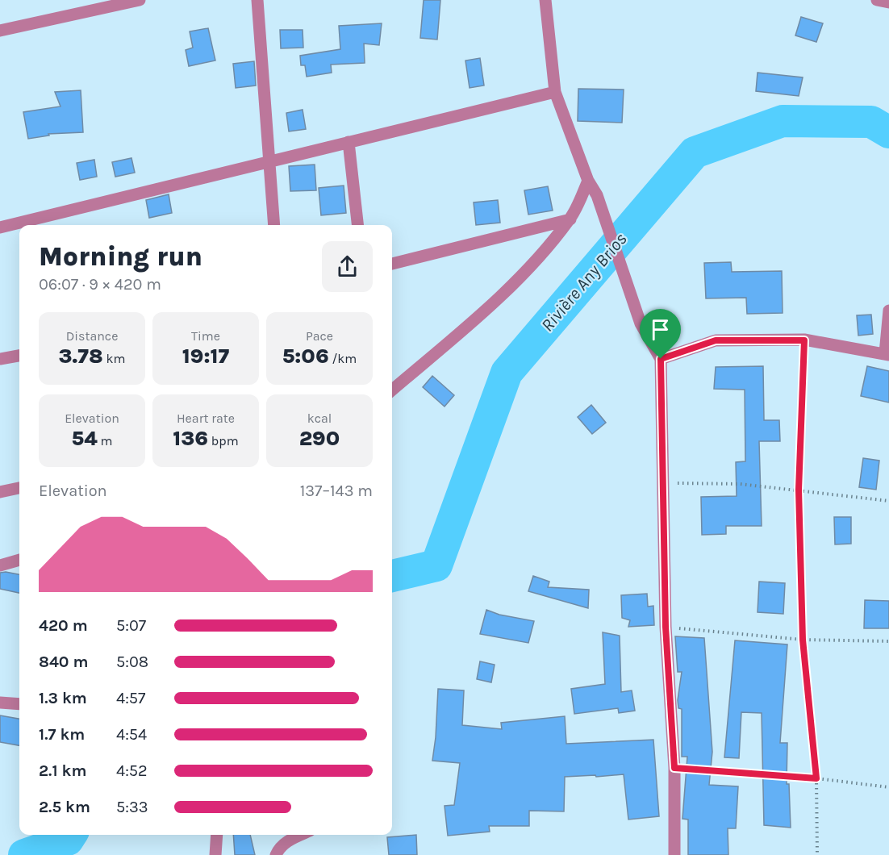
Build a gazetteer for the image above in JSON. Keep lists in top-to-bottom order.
{
  "water": ["Rivière Any Brios"],
  "page": {
    "heading": ["Morning run", "06:07 · 9 × 420 m"],
    "stats": [
      ["Distance", "3.78 km"],
      ["Time", "19:17"],
      ["Pace", "5:06 /km"],
      ["Elevation", "54 m"],
      ["Heart rate", "136 bpm"],
      ["kcal", "290"]
    ],
    "chart": ["Elevation", "137–143 m"],
    "list": [
      {
        "name": "420 m",
        "note": "5:07"
      },
      {
        "name": "840 m",
        "note": "5:08"
      },
      {
        "name": "1.3 km",
        "note": "4:57"
      },
      {
        "name": "1.7 km",
        "note": "4:54"
      },
      {
        "name": "2.1 km",
        "note": "4:52"
      },
      {
        "name": "2.5 km",
        "note": "5:33"
      }
    ]
  }
}
